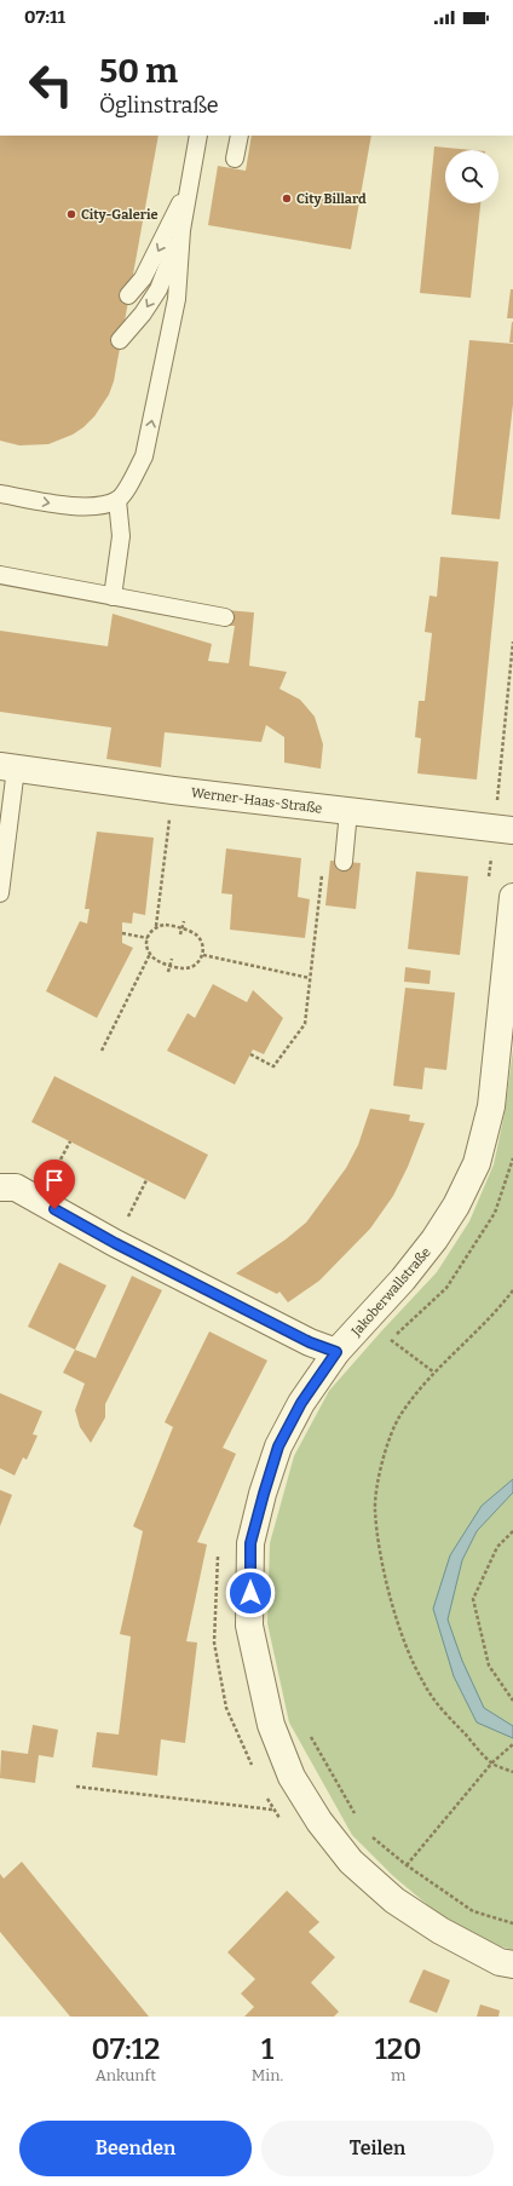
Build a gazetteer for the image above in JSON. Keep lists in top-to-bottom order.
{
  "streets": {
    "street": ["Werner-Haas-Straße", "Jakoberwallstraße"]
  },
  "places": ["City Billard", "City-Galerie"],
  "page": {
    "status": "07:11",
    "turn": ["50 m", "Öglinstraße"],
    "eta": [
      "07:12",
      "Ankunft",
      "1",
      "Min.",
      "120",
      "m"
    ],
    "buttons": ["Beenden", "Teilen"]
  }
}
